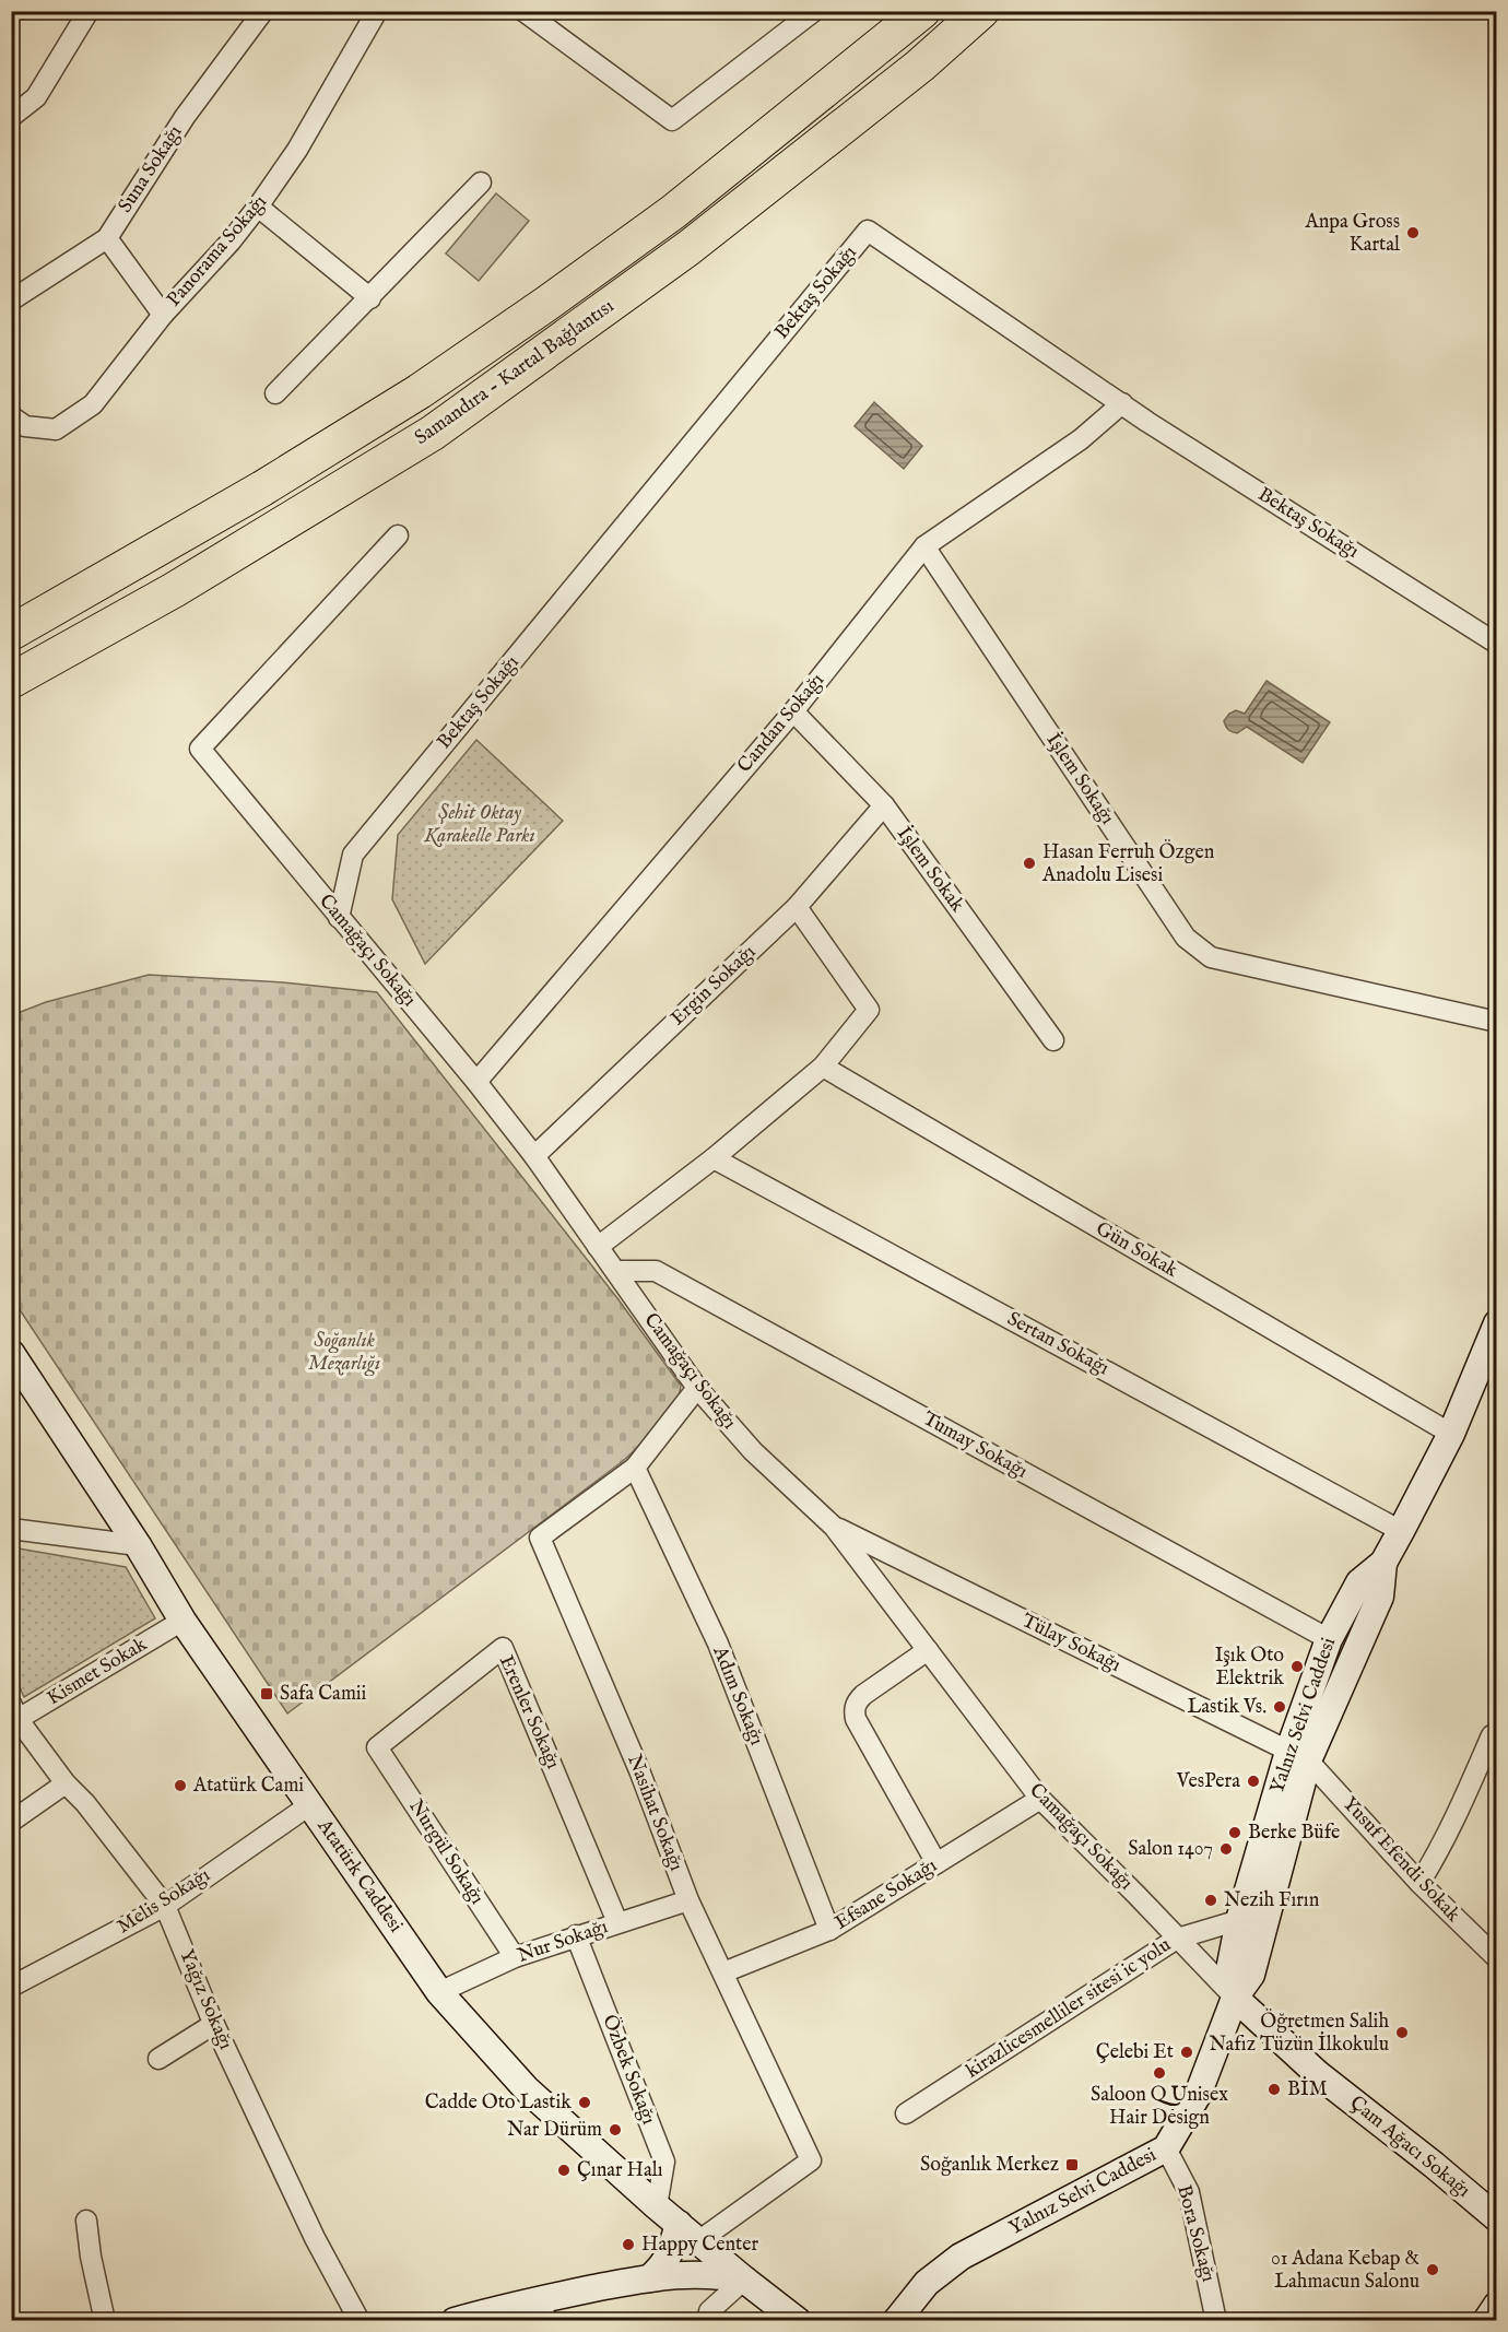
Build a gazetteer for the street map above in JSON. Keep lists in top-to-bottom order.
{
  "streets": {
    "highway": ["Samandıra - Kartal Bağlantısı"],
    "street": [
      "Suna Sokağı",
      "Panorama Sokağı",
      "Bektaş Sokağı",
      "Candan Sokağı",
      "İşlem Sokağı",
      "İşlem Sokak",
      "Camağaçı Sokağı",
      "Ergin Sokağı",
      "Gün Sokak",
      "Sertan Sokağı",
      "Tumay Sokağı",
      "Tülay Sokağı",
      "Kismet Sokak",
      "Adım Sokağı",
      "Erenler Sokağı",
      "Yalnız Selvi Caddesi",
      "Nasihat Sokağı",
      "Nurgül Sokağı",
      "Yusuf Efendi Sokak",
      "Atatürk Caddesi",
      "Efsane Sokağı",
      "Melis Sokağı",
      "Nur Sokağı",
      "Yağız Sokağı",
      "kirazlicesmelliler sitesi ic yolu",
      "Özbek Sokağı",
      "Çam Ağacı Sokağı",
      "Bora Sokağı"
    ]
  },
  "crossings": [
    ["Bektaş Sokağı", "Candan Sokağı"],
    ["Bektaş Sokağı", "Camağaçı Sokağı"],
    ["Candan Sokağı", "İşlem Sokağı"],
    ["Candan Sokağı", "İşlem Sokak"],
    ["Candan Sokağı", "Camağaçı Sokağı"],
    ["İşlem Sokak", "Ergin Sokağı"],
    ["Camağaçı Sokağı", "Ergin Sokağı"],
    ["Camağaçı Sokağı", "Tumay Sokağı"],
    ["Camağaçı Sokağı", "Tülay Sokağı"],
    ["Camağaçı Sokağı", "Yalnız Selvi Caddesi"],
    ["Camağaçı Sokağı", "Nasihat Sokağı"],
    ["Camağaçı Sokağı", "Efsane Sokağı"],
    ["Camağaçı Sokağı", "kirazlicesmelliler sitesi ic yolu"],
    ["Camağaçı Sokağı", "Çam Ağacı Sokağı"],
    ["Gün Sokak", "Yalnız Selvi Caddesi"],
    ["Sertan Sokağı", "Yalnız Selvi Caddesi"],
    ["Tumay Sokağı", "Yalnız Selvi Caddesi"],
    ["Tülay Sokağı", "Yalnız Selvi Caddesi"],
    ["Tülay Sokağı", "Yusuf Efendi Sokak"],
    ["Kismet Sokak", "Atatürk Caddesi"],
    ["Kismet Sokak", "Yağız Sokağı"],
    ["Adım Sokağı", "Nasihat Sokağı"],
    ["Adım Sokağı", "Efsane Sokağı"],
    ["Erenler Sokağı", "Nurgül Sokağı"],
    ["Erenler Sokağı", "Nur Sokağı"],
    ["Yalnız Selvi Caddesi", "Yusuf Efendi Sokak"],
    ["Yalnız Selvi Caddesi", "kirazlicesmelliler sitesi ic yolu"],
    ["Yalnız Selvi Caddesi", "Çam Ağacı Sokağı"],
    ["Yalnız Selvi Caddesi", "Bora Sokağı"],
    ["Nasihat Sokağı", "Atatürk Caddesi"],
    ["Nasihat Sokağı", "Efsane Sokağı"],
    ["Nasihat Sokağı", "Nur Sokağı"],
    ["Nurgül Sokağı", "Nur Sokağı"],
    ["Atatürk Caddesi", "Melis Sokağı"],
    ["Atatürk Caddesi", "Nur Sokağı"],
    ["Atatürk Caddesi", "Özbek Sokağı"],
    ["Melis Sokağı", "Yağız Sokağı"],
    ["Nur Sokağı", "Özbek Sokağı"]
  ],
  "parks": ["Şehit Oktay Karakelle Parkı", "Soğanlık Mezarlığı"],
  "places": {
    "other": [
      "Anpa Gross Kartal",
      "Hasan Ferruh Özgen Anadolu Lisesi",
      "Işık Oto Elektrik",
      "Lastik Vs.",
      "VesPera",
      "Atatürk Cami",
      "Berke Büfe",
      "Salon 1407",
      "Nezih Fırın",
      "Öğretmen Salih Nafız Tüzün İlkokulu",
      "Çelebi Et",
      "Saloon Q Unisex Hair Design",
      "BİM",
      "Cadde Oto Lastik",
      "Nar Dürüm",
      "Çınar Halı",
      "Happy Center",
      "01 Adana Kebap & Lahmacun Salonu"
    ],
    "transit": ["Safa Camii", "Soğanlık Merkez"]
  }
}
